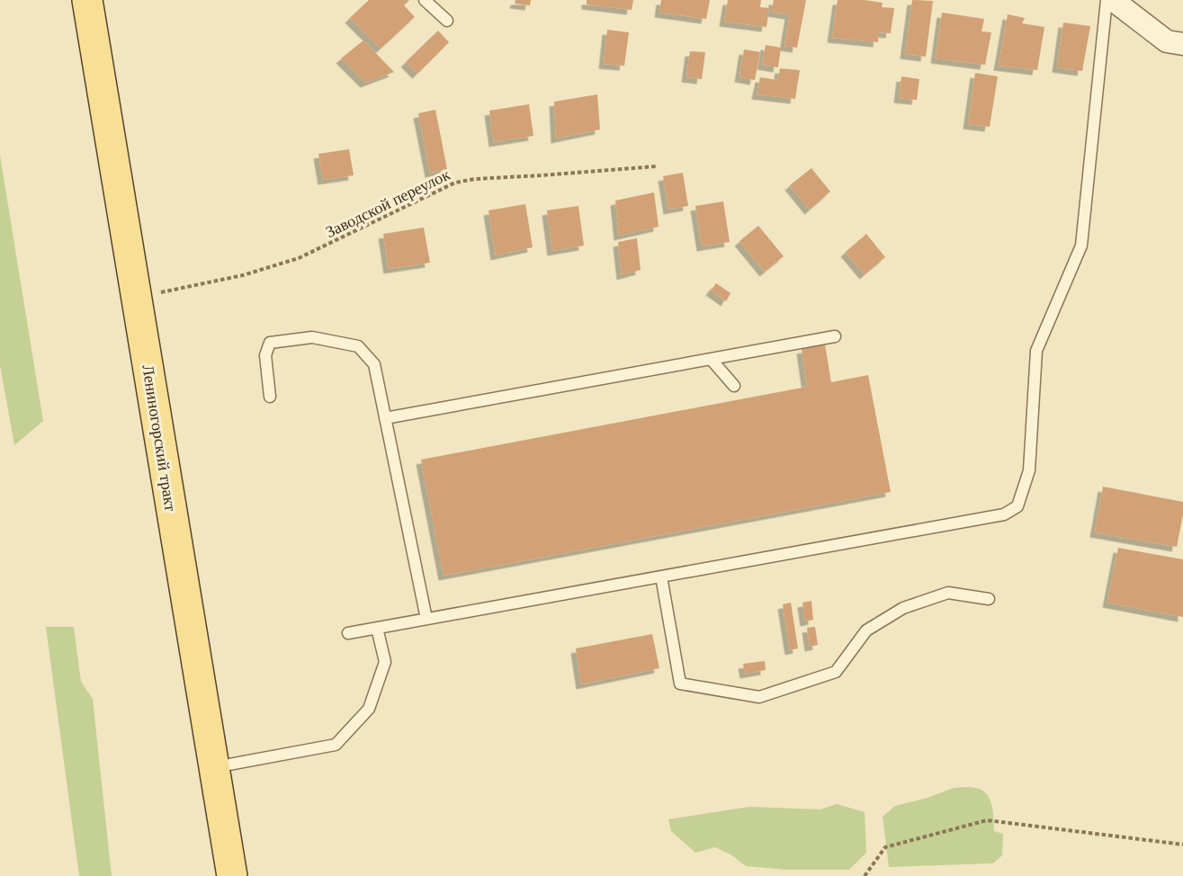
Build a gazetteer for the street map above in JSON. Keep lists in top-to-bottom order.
{
  "streets": {
    "main road": ["Лениногорский тракт"],
    "path": ["Заводской переулок"]
  },
  "crossings": [
    ["Заводской переулок", "Лениногорский тракт"]
  ]
}
